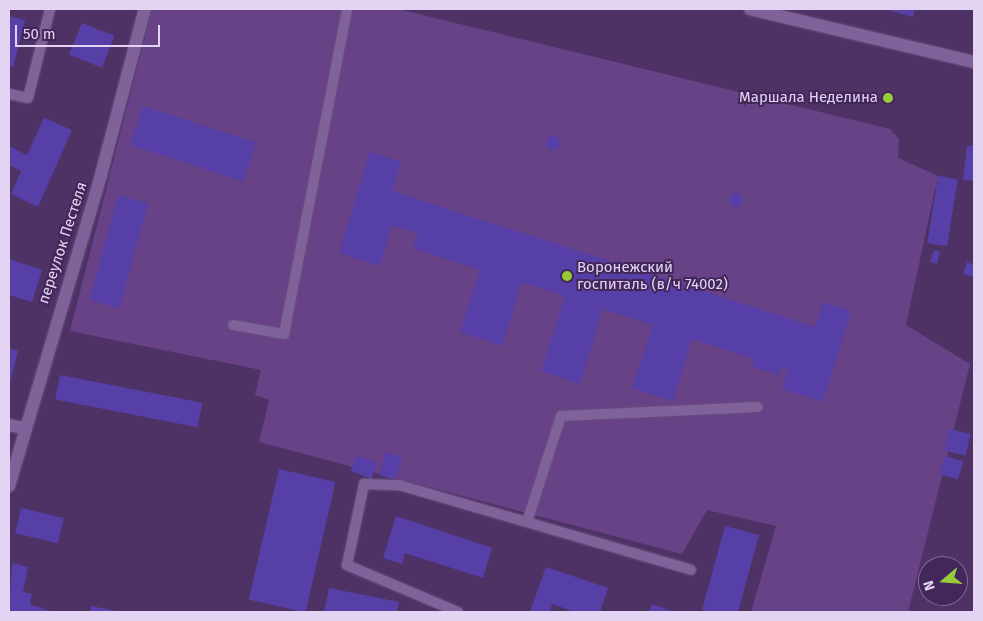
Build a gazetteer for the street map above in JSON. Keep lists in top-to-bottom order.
{
  "streets": {
    "street": ["переулок Пестеля"]
  },
  "places": ["Маршала Неделина", "Воронежский госпиталь (в/ч 74002)"],
  "scale_bar": "50 m",
  "north": "left"
}
